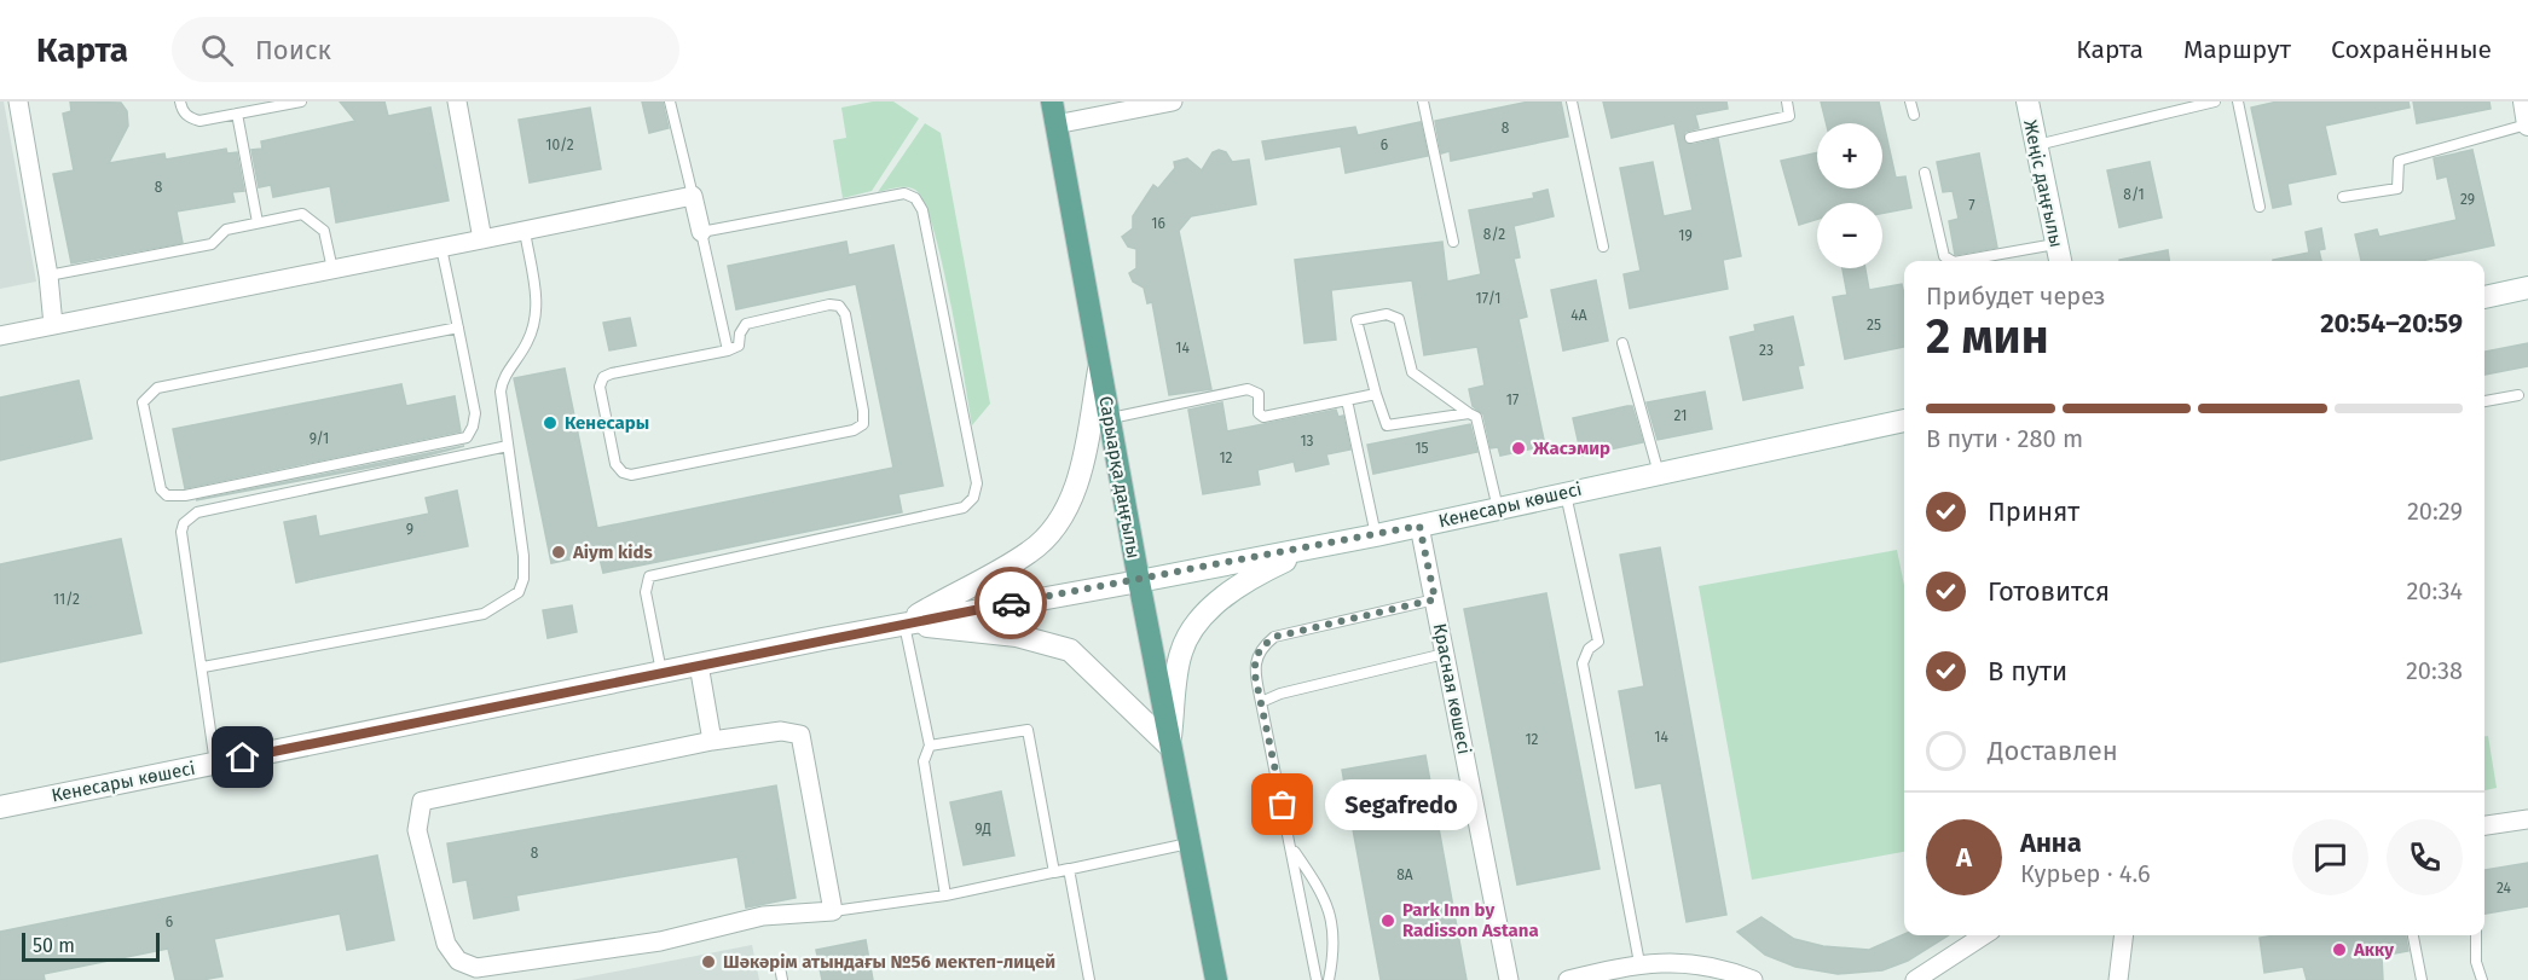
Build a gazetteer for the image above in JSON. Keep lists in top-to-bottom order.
{
  "streets": {
    "main road": ["Сарыарқа даңғылы"],
    "street": ["Жеңіс даңғылы", "Кенесары көшесі", "Красная көшесі"]
  },
  "crossings": [
    ["Сарыарқа даңғылы", "Кенесары көшесі"],
    ["Кенесары көшесі", "Красная көшесі"]
  ],
  "places": [
    "Кенесары",
    "Жасэмир",
    "Aiym kids",
    "Segafredo",
    "Park Inn by Radisson Astana",
    "Акку",
    "Шәкәрім атындағы №56 мектеп-лицей"
  ],
  "house_numbers": [
    "8",
    "10/2",
    "6",
    "8",
    "8/1",
    "29",
    "7",
    "16",
    "8/2",
    "19",
    "17/1",
    "4А",
    "25",
    "14",
    "23",
    "17",
    "21",
    "9/1",
    "13",
    "15",
    "12",
    "9",
    "11/2",
    "14",
    "12",
    "9Д",
    "8",
    "8А",
    "24",
    "6"
  ],
  "scale_bar": "50 m",
  "page": {
    "header": "Карта",
    "search": "Поиск",
    "nav": ["Карта", "Маршрут", "Сохранённые"],
    "map_buttons": ["+", "−"],
    "heading": ["2 мин", "Прибудет через", "20:54–20:59"],
    "panel": ["Анна", "Курьер · 4.6"],
    "bar": "В пути · 280 m",
    "list": [
      ["Принят", "20:29"],
      ["Готовится", "20:34"],
      ["В пути", "20:38"],
      "Доставлен"
    ],
    "bubble": "Segafredo",
    "round": "А",
    "scale": "50 m"
  }
}
